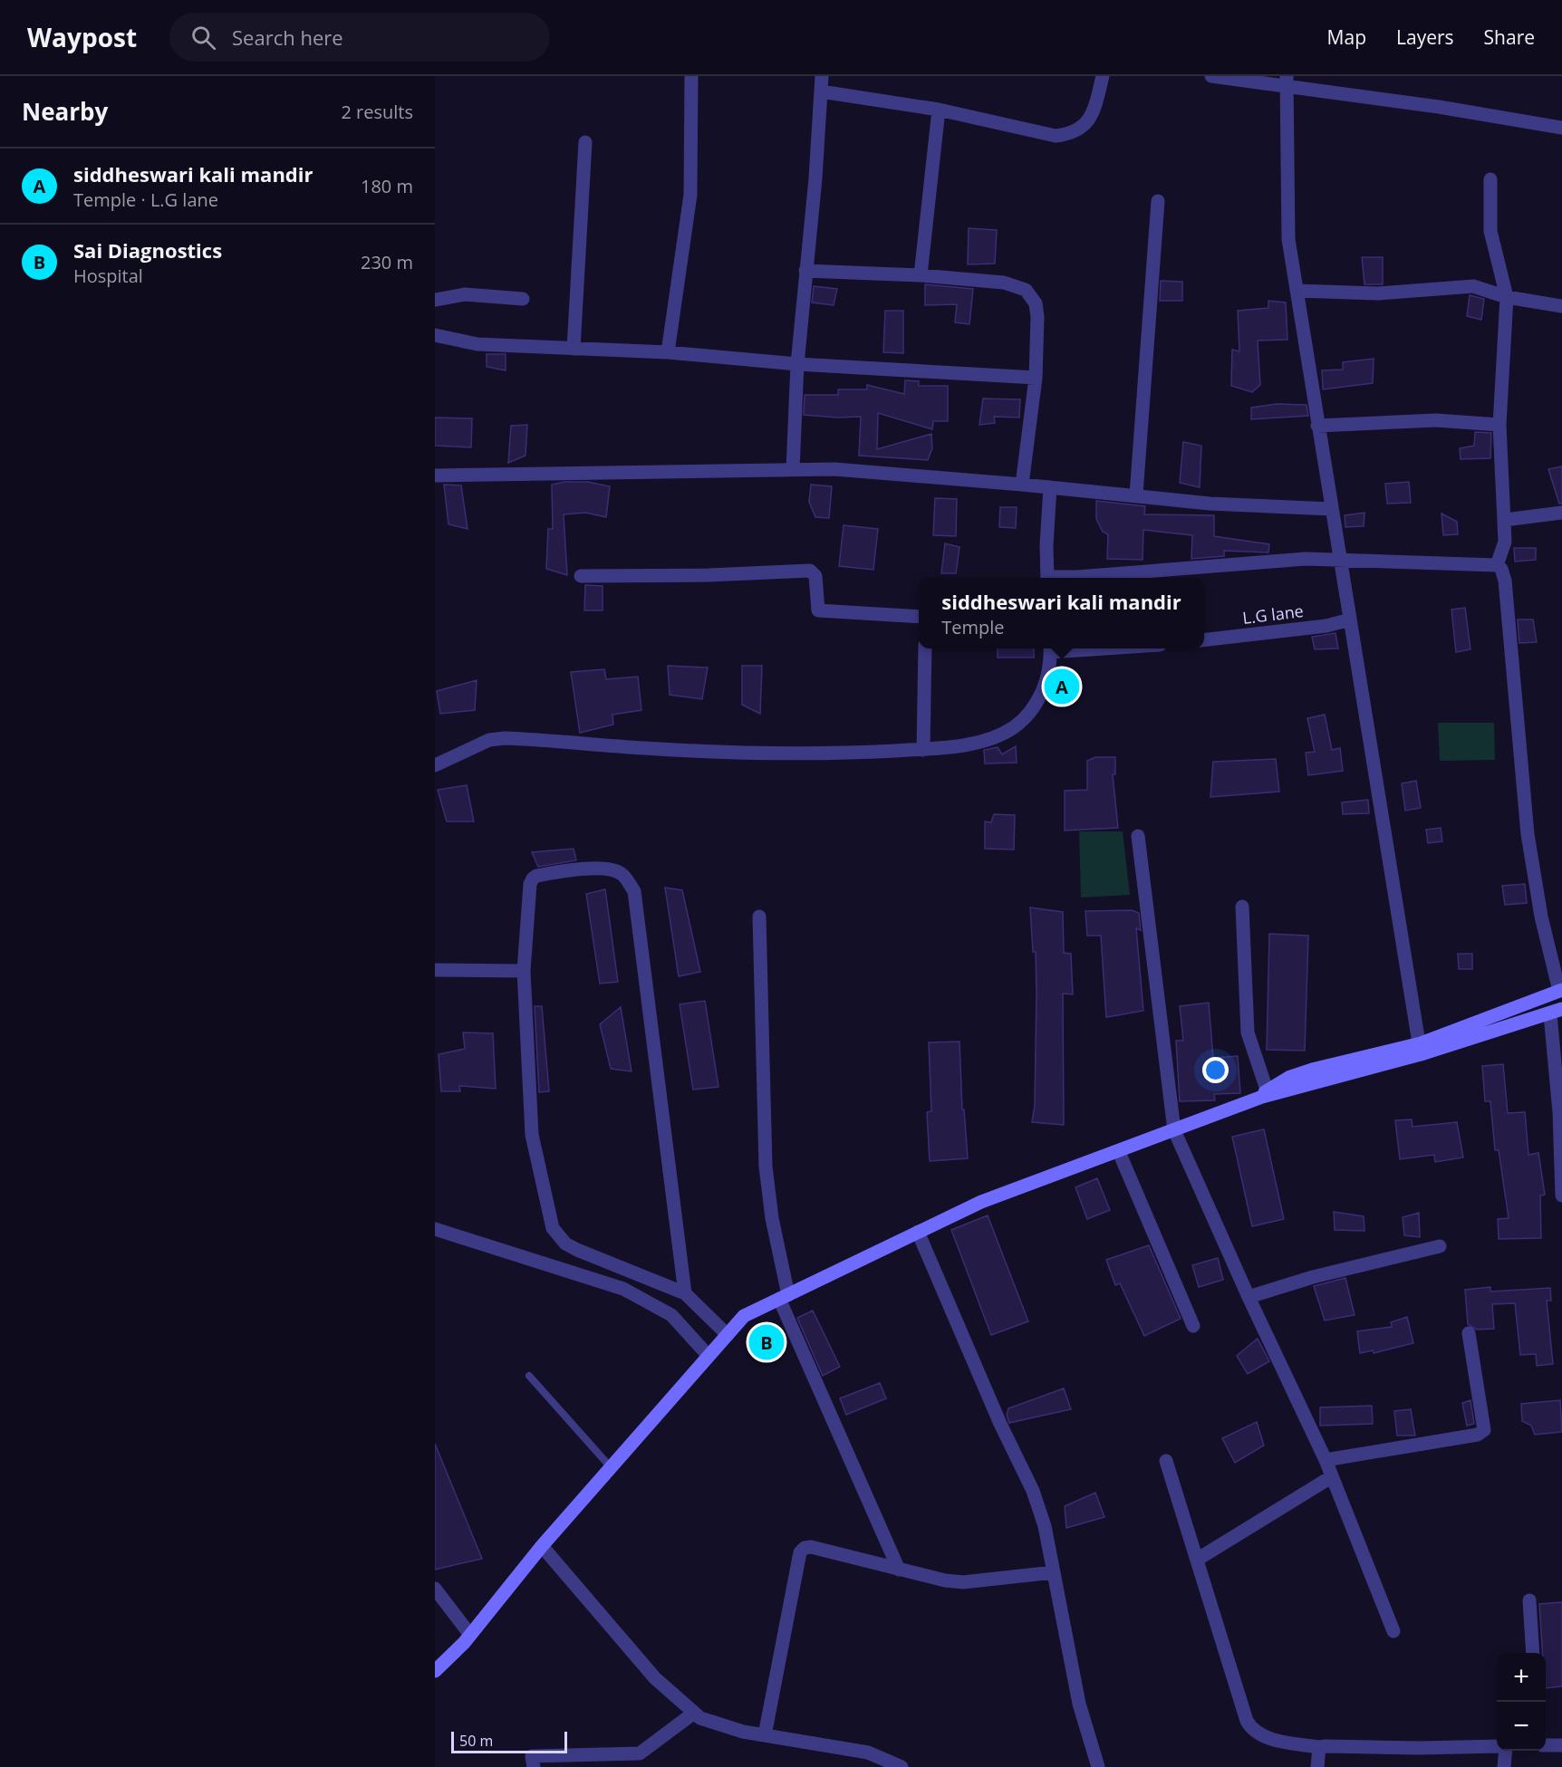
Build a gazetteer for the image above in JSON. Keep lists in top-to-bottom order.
{
  "streets": {
    "street": ["L.G lane"]
  },
  "scale_bar": "50 m",
  "page": {
    "header": "Waypost",
    "search": "Search here",
    "nav": ["Map", "Layers", "Share"],
    "heading": ["Nearby", "2 results"],
    "list": [
      {
        "mark": "A",
        "name": "siddheswari kali mandir",
        "note": "Temple · L.G lane",
        "value": "180 m"
      },
      {
        "mark": "B",
        "name": "Sai Diagnostics",
        "note": "Hospital",
        "value": "230 m"
      }
    ],
    "popup": ["siddheswari kali mandir", "Temple"],
    "pins": ["A", "B"],
    "map_buttons": ["+", "−"],
    "scale": "50 m"
  }
}
